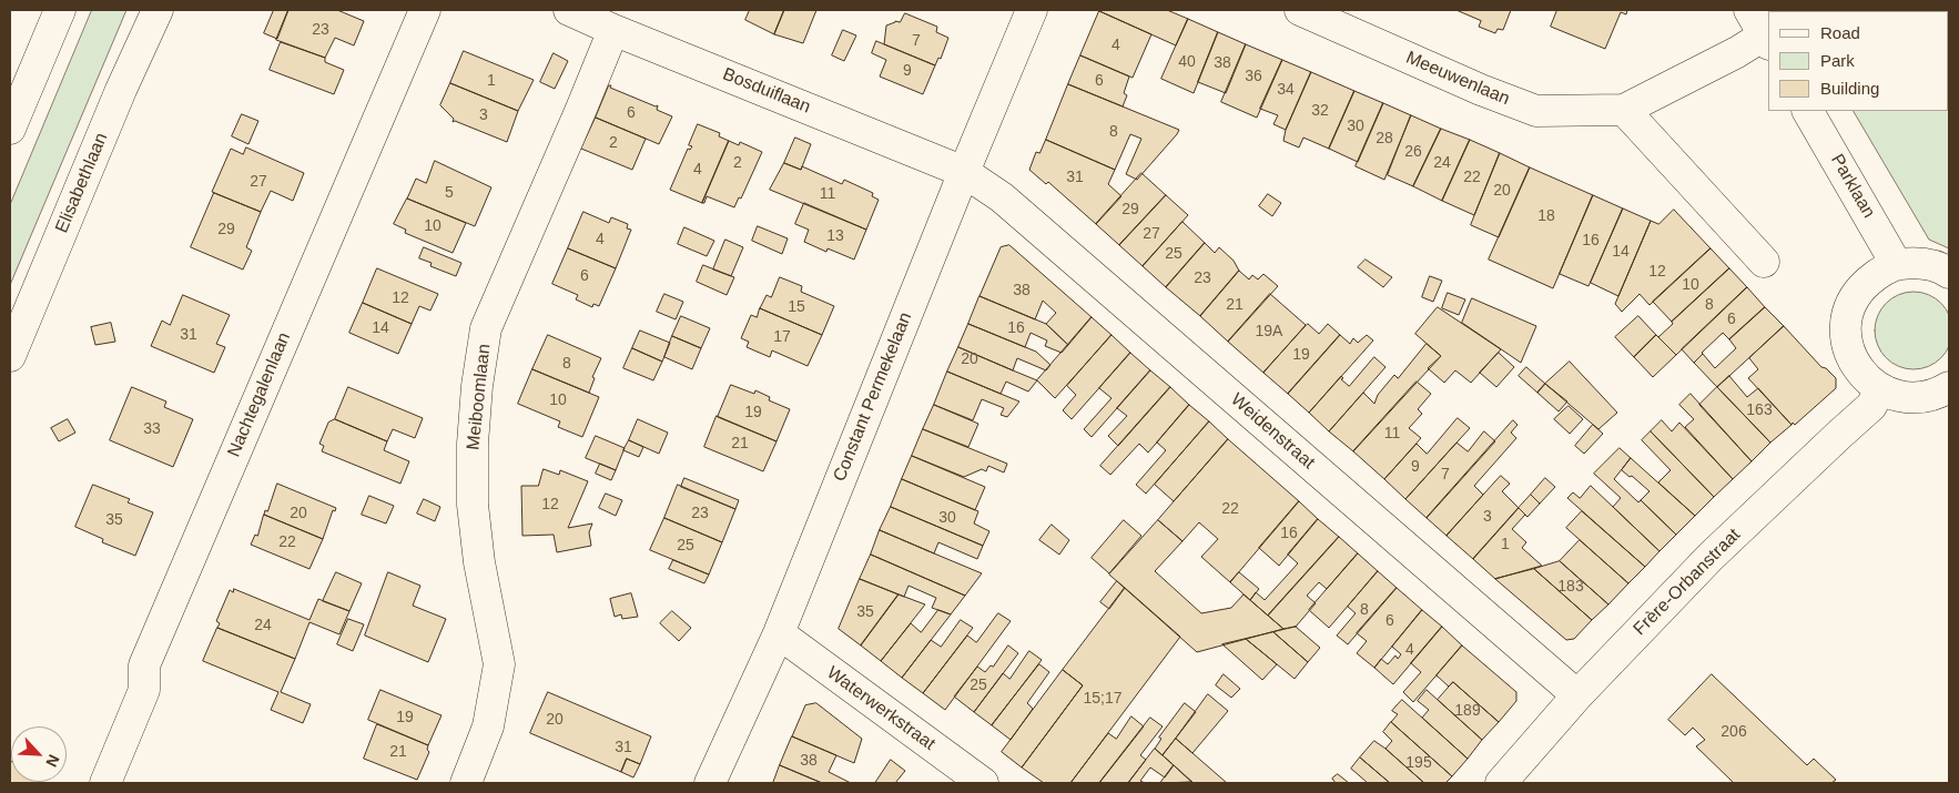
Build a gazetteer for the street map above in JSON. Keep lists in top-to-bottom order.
{
  "streets": {
    "street": [
      "Meeuwenlaan",
      "Bosduiflaan",
      "Elisabethlaan",
      "Parklaan",
      "Nachtegalenlaan",
      "Meiboomlaan",
      "Constant Permekelaan",
      "Weidenstraat",
      "Frère-Orbanstraat",
      "Waterwerkstraat"
    ]
  },
  "crossings": [
    ["Bosduiflaan", "Meiboomlaan"],
    ["Bosduiflaan", "Constant Permekelaan"],
    ["Bosduiflaan", "Weidenstraat"],
    ["Constant Permekelaan", "Weidenstraat"],
    ["Constant Permekelaan", "Waterwerkstraat"],
    ["Weidenstraat", "Frère-Orbanstraat"]
  ],
  "house_numbers": [
    "23",
    "7",
    "4",
    "40",
    "38",
    "9",
    "36",
    "1",
    "6",
    "34",
    "32",
    "6",
    "3",
    "30",
    "8",
    "28",
    "2",
    "26",
    "2",
    "24",
    "4",
    "31",
    "22",
    "27",
    "20",
    "5",
    "11",
    "29",
    "18",
    "10",
    "29",
    "27",
    "13",
    "4",
    "16",
    "14",
    "25",
    "12",
    "6",
    "23",
    "10",
    "38",
    "12",
    "21",
    "8",
    "15",
    "6",
    "14",
    "16",
    "19A",
    "31",
    "17",
    "19",
    "20",
    "8",
    "10",
    "163",
    "19",
    "33",
    "11",
    "21",
    "9",
    "7",
    "12",
    "22",
    "20",
    "23",
    "3",
    "30",
    "35",
    "16",
    "22",
    "1",
    "25",
    "183",
    "8",
    "35",
    "6",
    "24",
    "4",
    "25",
    "15;17",
    "189",
    "19",
    "20",
    "206",
    "31",
    "21",
    "38",
    "195"
  ],
  "legend": ["Road", "Park", "Building"],
  "north": "bottom right"
}
